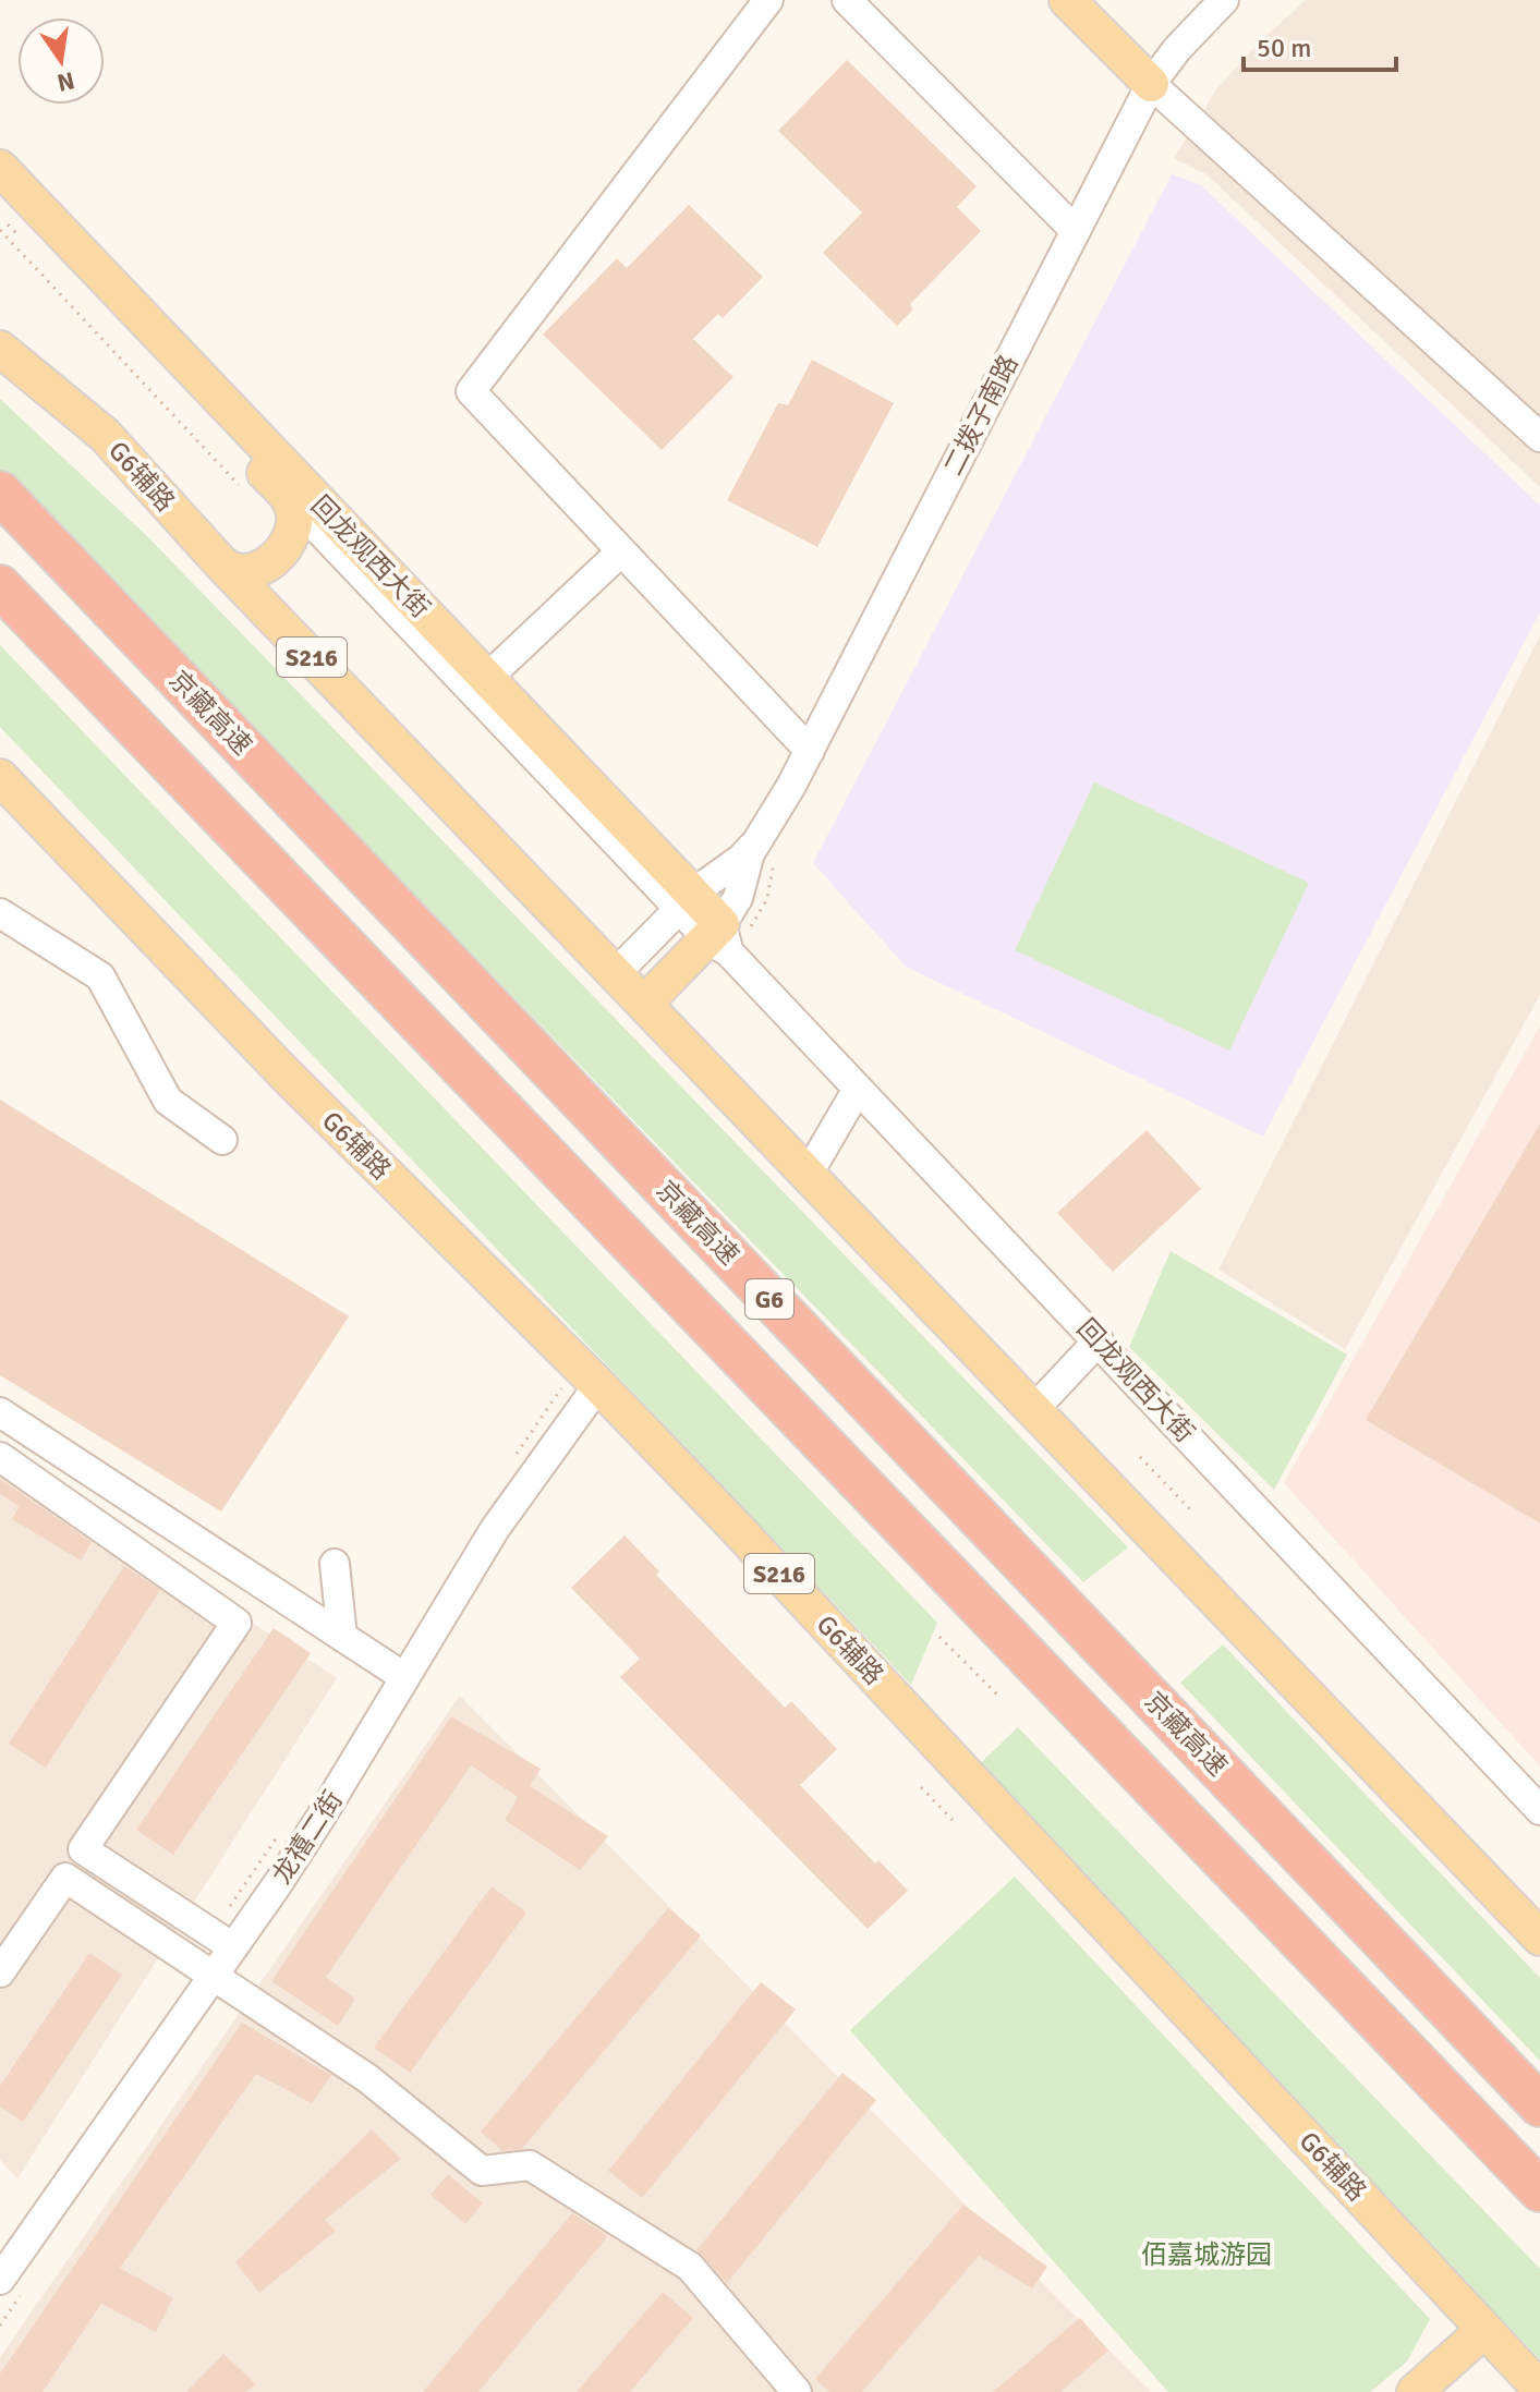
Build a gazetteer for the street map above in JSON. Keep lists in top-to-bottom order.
{
  "streets": {
    "highway": ["京藏高速", "G6"],
    "main road": [
      "二拨子南路",
      "G6辅路",
      "回龙观西大街",
      "S216"
    ],
    "street": ["龙禧二街"]
  },
  "crossings": [
    ["二拨子南路", "G6辅路"],
    ["二拨子南路", "回龙观西大街"],
    ["G6辅路", "龙禧二街"]
  ],
  "parks": ["佰嘉城游园"],
  "scale_bar": "50 m",
  "north": "bottom"
}
